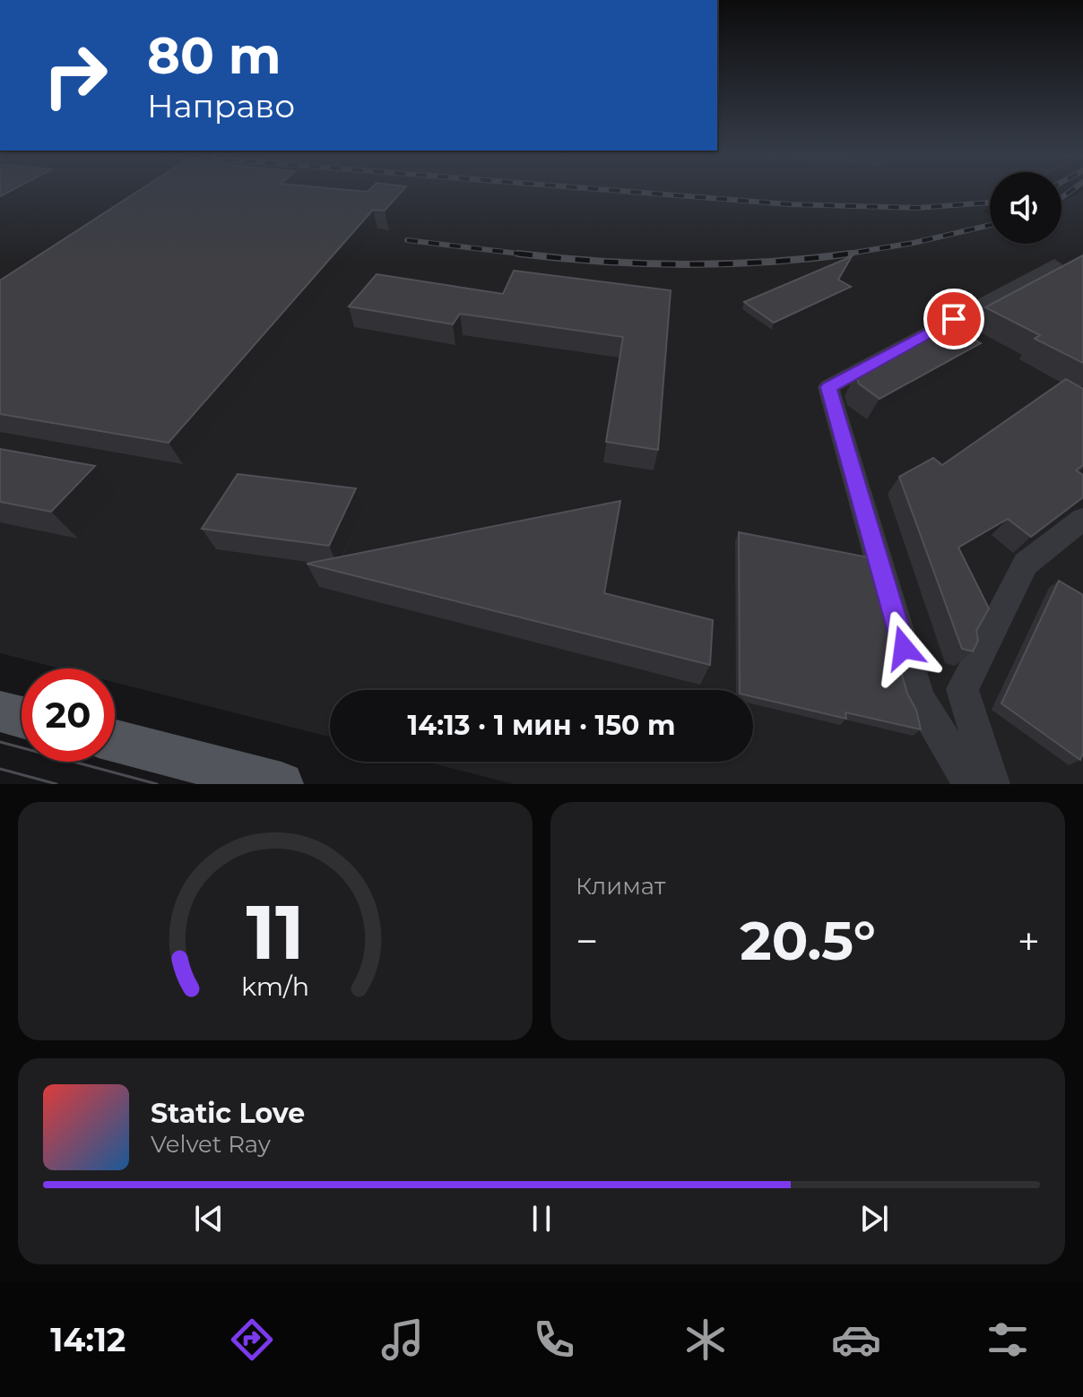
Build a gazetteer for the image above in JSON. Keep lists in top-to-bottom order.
{
  "page": {
    "turn": ["80 m", "Направо"],
    "limit": "20",
    "trip": "14:13 · 1 мин · 150 m",
    "tile": "Климат",
    "heat": ["−", "20.5°", "+"],
    "song": ["Static Love", "Velvet Ray"],
    "tabs": "14:12",
    "gauge": ["11", "km/h"]
  }
}
